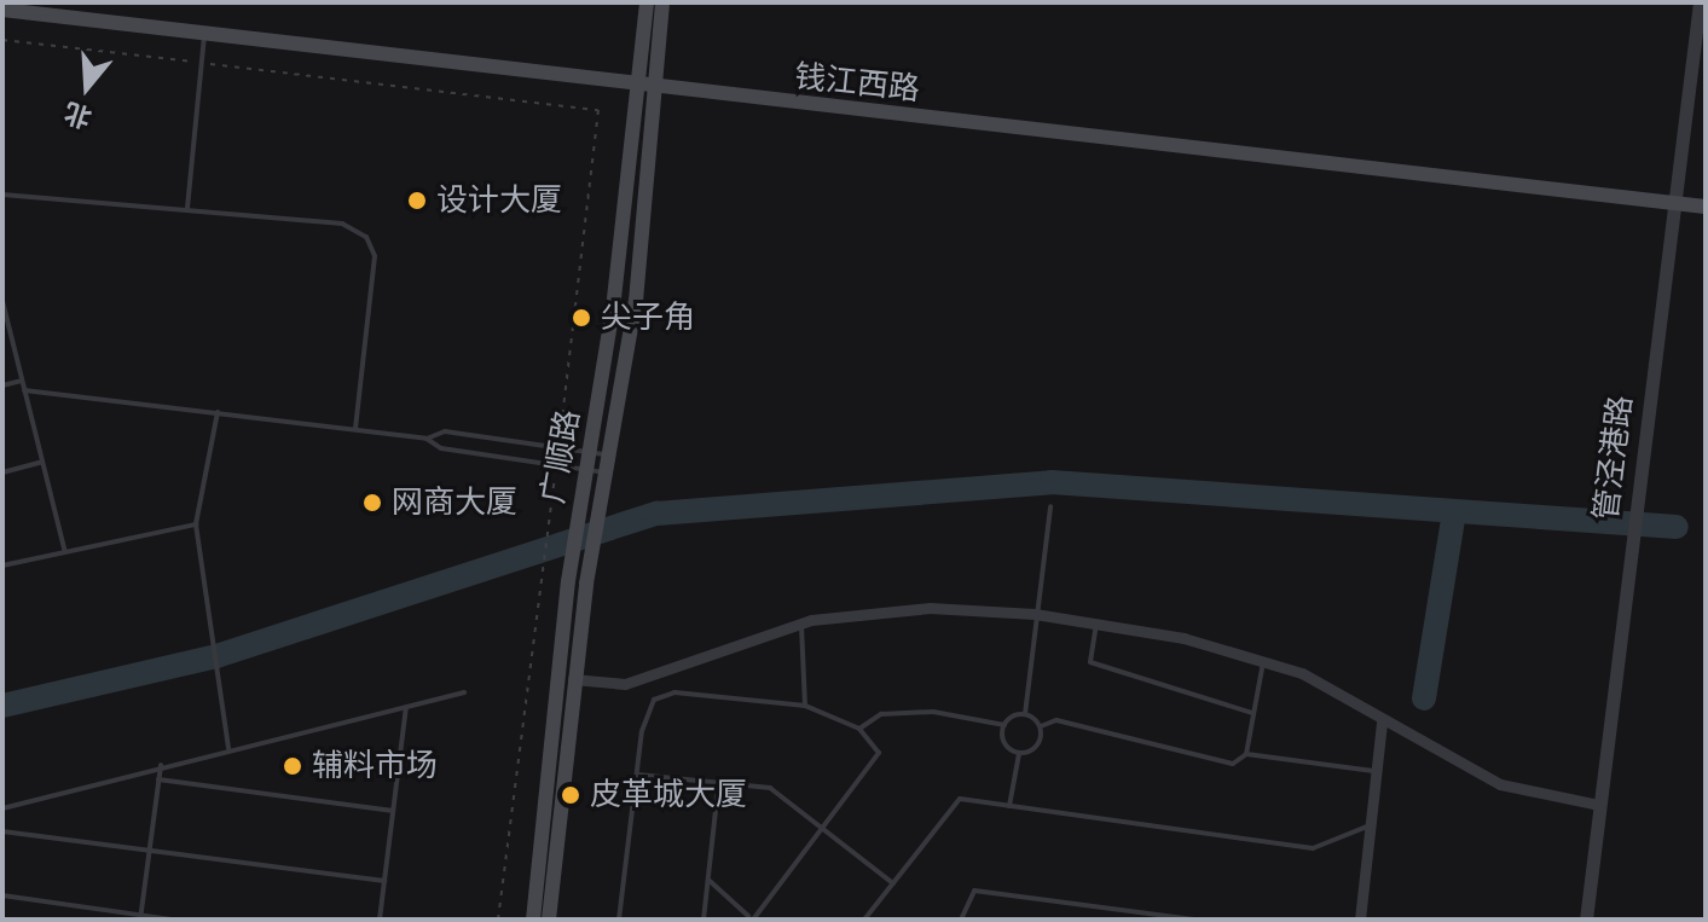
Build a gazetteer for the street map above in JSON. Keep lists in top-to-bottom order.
{
  "streets": {
    "main road": ["钱江西路", "广顺路"],
    "street": ["管泾港路"]
  },
  "crossings": [
    ["钱江西路", "广顺路"],
    ["钱江西路", "管泾港路"]
  ],
  "places": [
    "设计大厦",
    "尖子角",
    "网商大厦",
    "辅料市场",
    "皮革城大厦"
  ],
  "north": "bottom"
}
